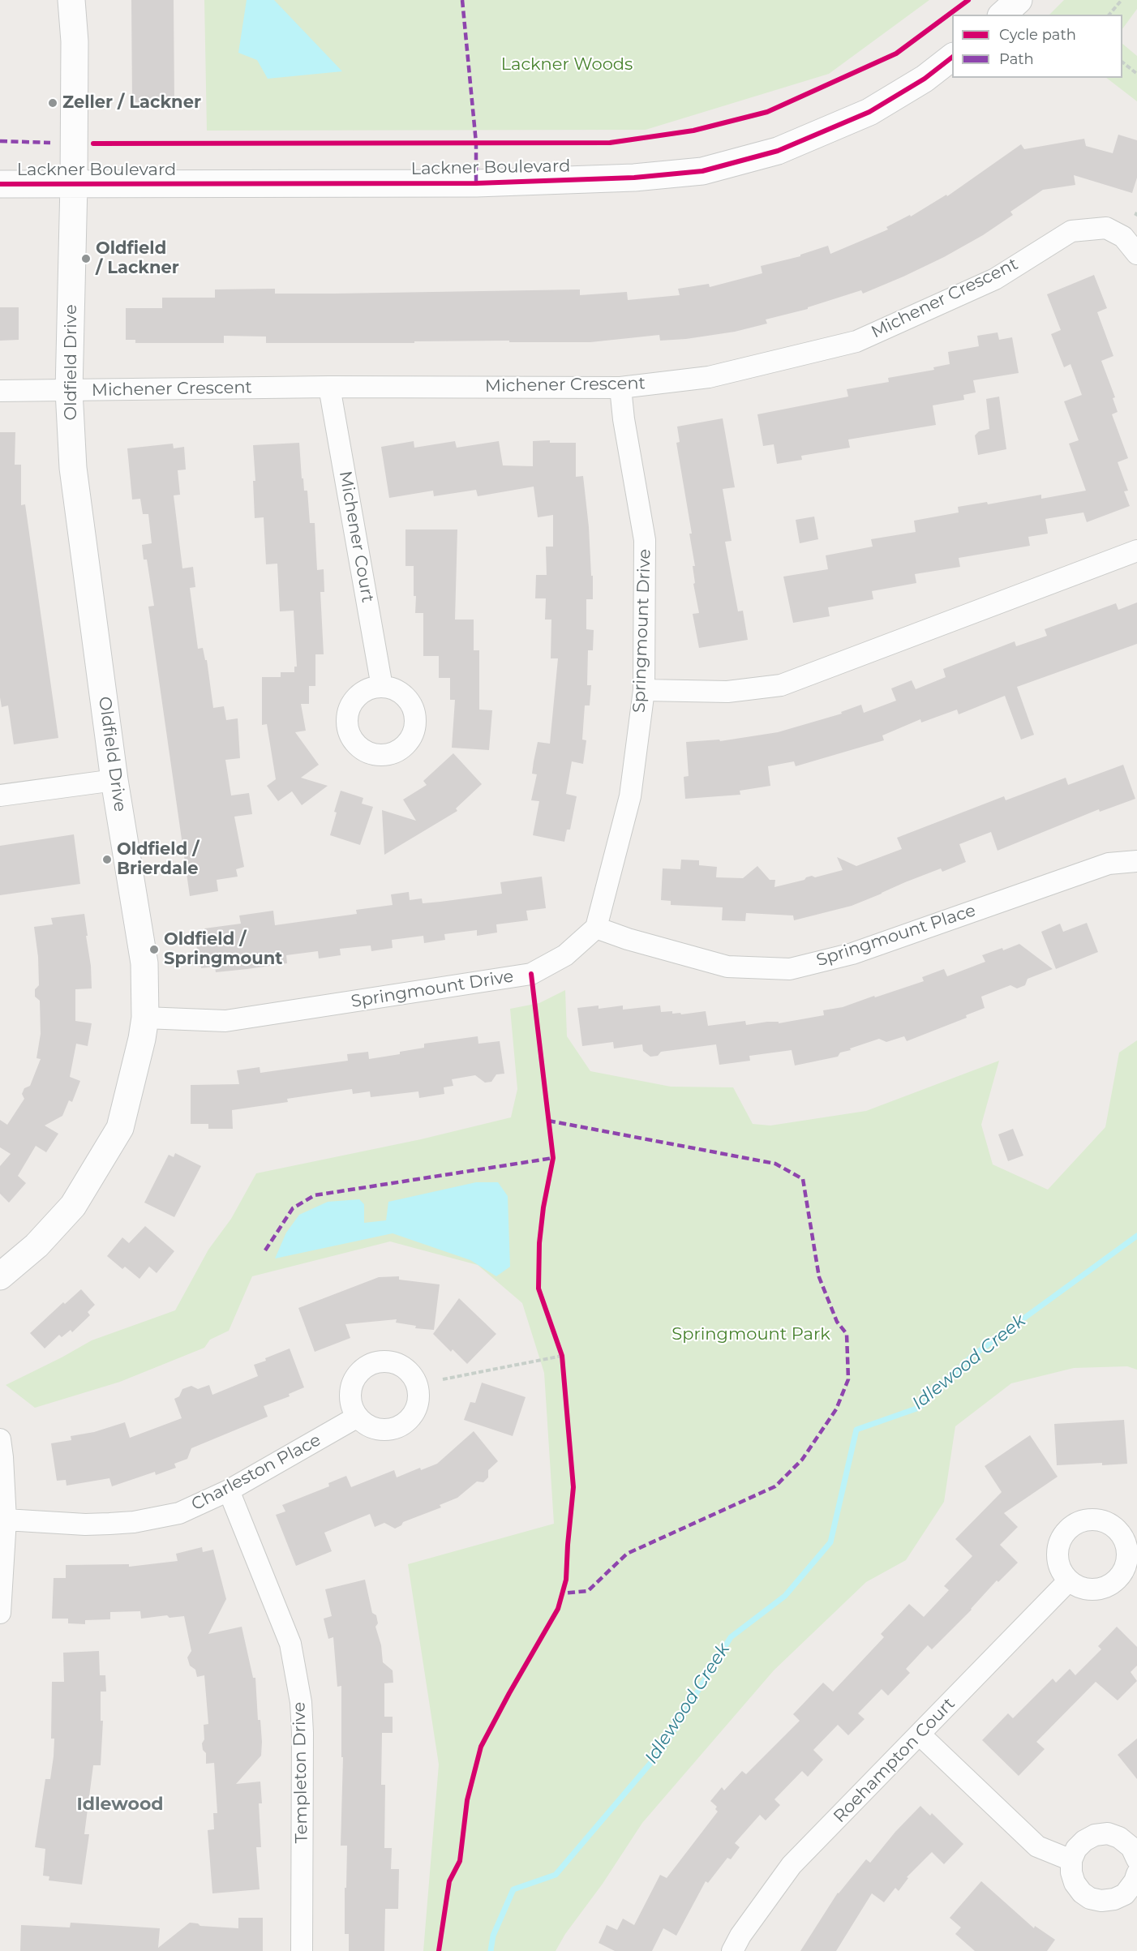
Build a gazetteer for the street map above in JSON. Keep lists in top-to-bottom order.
{
  "streets": {
    "street": [
      "Lackner Boulevard",
      "Michener Crescent",
      "Oldfield Drive",
      "Michener Court",
      "Springmount Drive",
      "Springmount Place",
      "Charleston Place",
      "Roehampton Court",
      "Templeton Drive"
    ]
  },
  "crossings": [
    ["Lackner Boulevard", "Oldfield Drive"],
    ["Michener Crescent", "Oldfield Drive"],
    ["Michener Crescent", "Michener Court"],
    ["Michener Crescent", "Springmount Drive"],
    ["Oldfield Drive", "Springmount Drive"],
    ["Springmount Drive", "Springmount Place"],
    ["Charleston Place", "Templeton Drive"]
  ],
  "districts": ["Idlewood"],
  "water": ["Idlewood Creek"],
  "parks": ["Lackner Woods", "Springmount Park"],
  "places": [
    "Zeller / Lackner",
    "Oldfield / Lackner",
    "Oldfield / Brierdale",
    "Oldfield / Springmount"
  ],
  "legend": ["Cycle path", "Path"]
}
